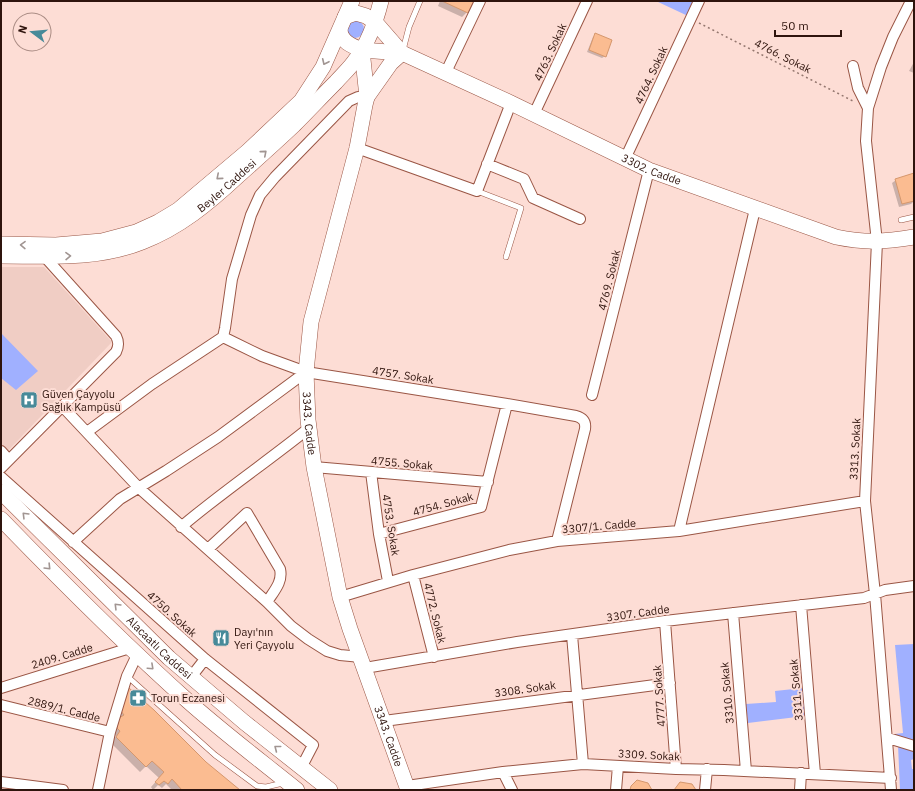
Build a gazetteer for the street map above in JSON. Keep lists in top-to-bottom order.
{
  "streets": {
    "main road": [
      "3302. Cadde",
      "Beyler Caddesi",
      "3343. Cadde",
      "Alacaatlı Caddesi"
    ],
    "street": [
      "4763. Sokak",
      "4764. Sokak",
      "4769. Sokak",
      "4757. Sokak",
      "3313. Sokak",
      "4755. Sokak",
      "4754. Sokak",
      "4753. Sokak",
      "3307/1. Cadde",
      "4772. Sokak",
      "3307. Cadde",
      "4750. Sokak",
      "2409. Cadde",
      "3308. Sokak",
      "3311. Sokak",
      "3310. Sokak",
      "4777. Sokak",
      "2889/1. Cadde",
      "3309. Sokak"
    ],
    "path": ["4766. Sokak"]
  },
  "crossings": [
    ["4763. Sokak", "3302. Cadde"],
    ["4766. Sokak", "4764. Sokak"],
    ["4766. Sokak", "3313. Sokak"],
    ["4764. Sokak", "3302. Cadde"],
    ["3302. Cadde", "Beyler Caddesi"],
    ["3302. Cadde", "4769. Sokak"],
    ["3302. Cadde", "3343. Cadde"],
    ["3302. Cadde", "3313. Sokak"],
    ["Beyler Caddesi", "3343. Cadde"],
    ["4757. Sokak", "3343. Cadde"],
    ["4757. Sokak", "4754. Sokak"],
    ["4757. Sokak", "3307/1. Cadde"],
    ["3343. Cadde", "4755. Sokak"],
    ["3343. Cadde", "3307/1. Cadde"],
    ["3343. Cadde", "3307. Cadde"],
    ["3343. Cadde", "3308. Sokak"],
    ["3343. Cadde", "3309. Sokak"],
    ["3313. Sokak", "3307/1. Cadde"],
    ["3313. Sokak", "3307. Cadde"],
    ["3313. Sokak", "3309. Sokak"],
    ["4755. Sokak", "4754. Sokak"],
    ["4755. Sokak", "4753. Sokak"],
    ["4754. Sokak", "4753. Sokak"],
    ["4753. Sokak", "3307/1. Cadde"],
    ["3307/1. Cadde", "4772. Sokak"],
    ["4772. Sokak", "3307. Cadde"],
    ["3307. Cadde", "3311. Sokak"],
    ["3307. Cadde", "3310. Sokak"],
    ["3307. Cadde", "4777. Sokak"],
    ["4750. Sokak", "Alacaatlı Caddesi"],
    ["Alacaatlı Caddesi", "2409. Cadde"],
    ["3308. Sokak", "4777. Sokak"],
    ["3311. Sokak", "3309. Sokak"],
    ["3310. Sokak", "3309. Sokak"],
    ["4777. Sokak", "3309. Sokak"]
  ],
  "places": {
    "hospital": ["Güven Çayyolu Sağlık Kampüsü"],
    "restaurant": ["Dayı'nın Yeri Çayyolu"],
    "pharmacy": ["Torun Eczanesi"]
  },
  "scale_bar": "50 m",
  "north": "left"
}
